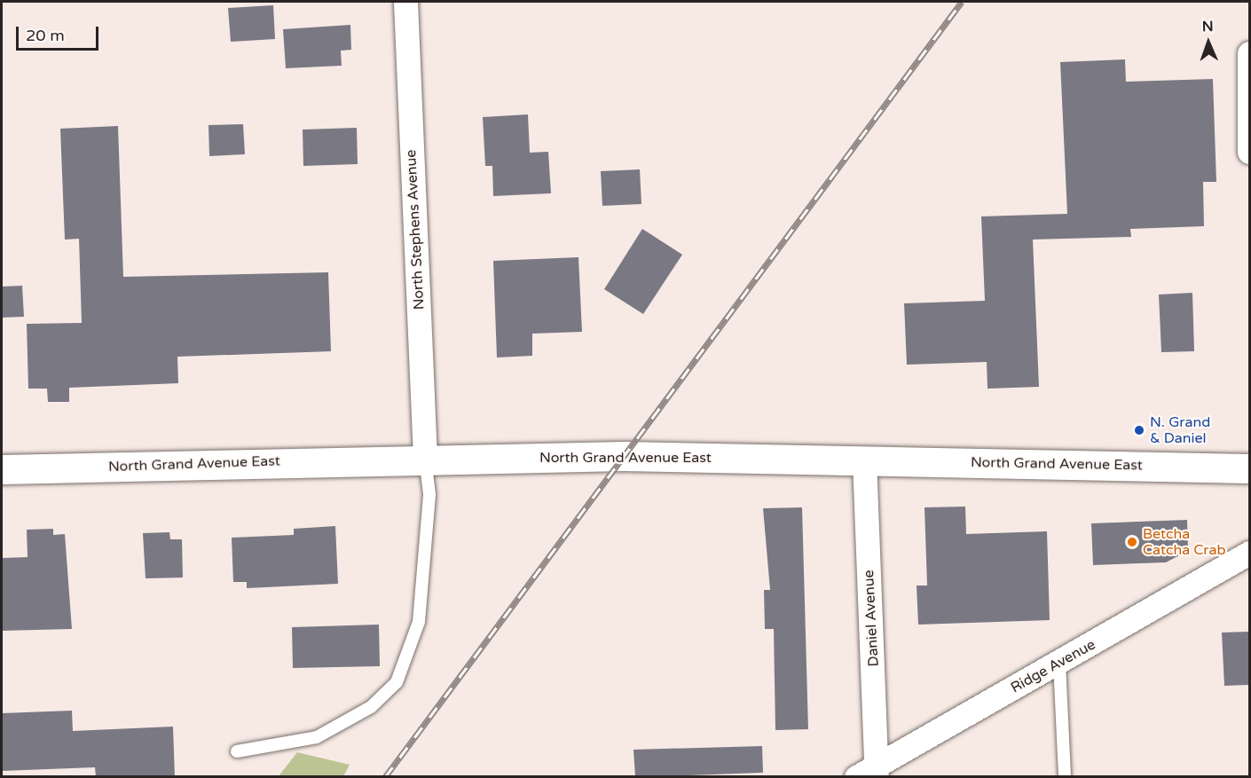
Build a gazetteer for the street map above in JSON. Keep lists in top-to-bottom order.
{
  "streets": {
    "street": [
      "North Stephens Avenue",
      "North Grand Avenue East",
      "Daniel Avenue",
      "Ridge Avenue"
    ]
  },
  "crossings": [
    ["North Stephens Avenue", "North Grand Avenue East"],
    ["North Grand Avenue East", "Daniel Avenue"],
    ["Daniel Avenue", "Ridge Avenue"]
  ],
  "places": ["N. Grand & Daniel", "Betcha Catcha Crab"],
  "scale_bar": "20 m",
  "north": "top"
}
